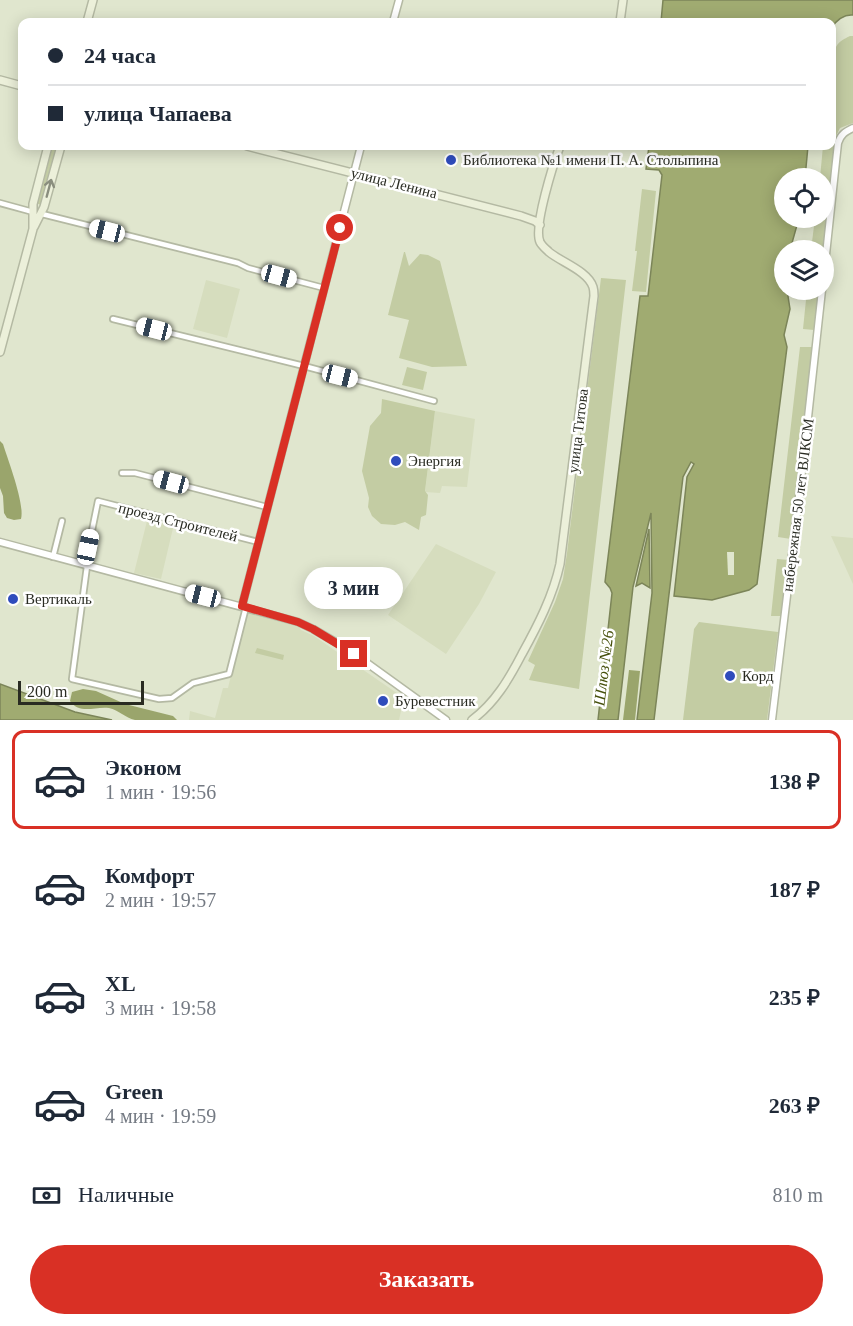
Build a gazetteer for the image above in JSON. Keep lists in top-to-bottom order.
{
  "streets": {
    "main road": ["улица Ленина", "улица Титова"],
    "street": ["набережная 50 лет ВЛКСМ", "проезд Строителей"]
  },
  "crossings": [
    ["улица Ленина", "улица Титова"]
  ],
  "water": ["Шлюз №26"],
  "places": [
    "Библиотека №1 имени П. А. Столыпина",
    "Энергия",
    "Вертикаль",
    "Корд",
    "Буревестник"
  ],
  "scale_bar": "200 m",
  "page": {
    "banner": ["24 часа", "улица Чапаева"],
    "bubble": "3 мин",
    "scale": "200 m",
    "list": [
      {
        "name": "Эконом",
        "note": "1 мин · 19:56",
        "value": "138 ₽"
      },
      {
        "name": "Комфорт",
        "note": "2 мин · 19:57",
        "value": "187 ₽"
      },
      {
        "name": "XL",
        "note": "3 мин · 19:58",
        "value": "235 ₽"
      },
      {
        "name": "Green",
        "note": "4 мин · 19:59",
        "value": "263 ₽"
      }
    ],
    "pay": ["Наличные", "810 m"],
    "buttons": "Заказать"
  }
}
